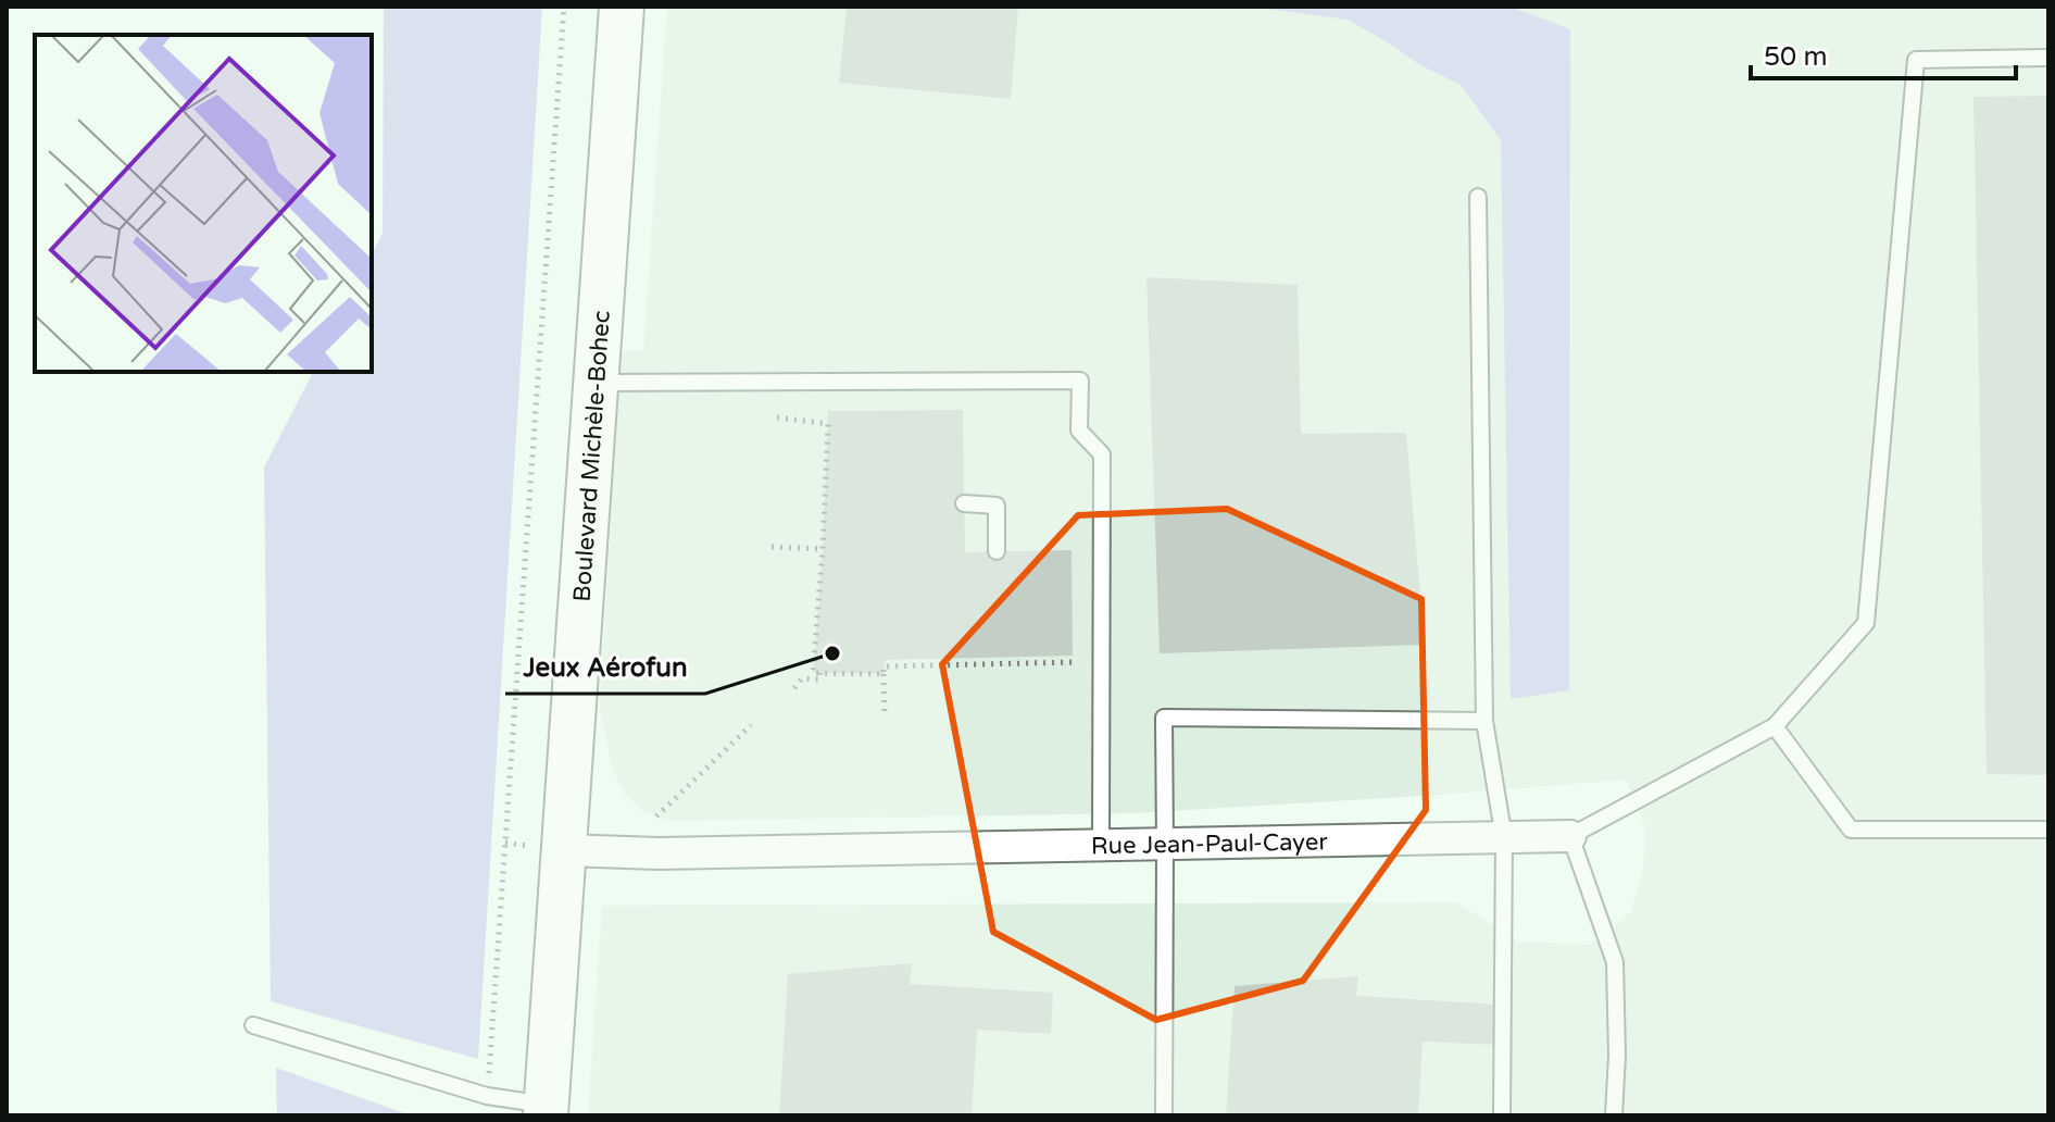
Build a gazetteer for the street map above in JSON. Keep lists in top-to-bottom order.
{
  "streets": {
    "street": ["Boulevard Michèle-Bohec", "Rue Jean-Paul-Cayer"]
  },
  "crossings": [
    ["Boulevard Michèle-Bohec", "Rue Jean-Paul-Cayer"]
  ],
  "places": ["Jeux Aérofun"],
  "scale_bar": "50 m"
}
